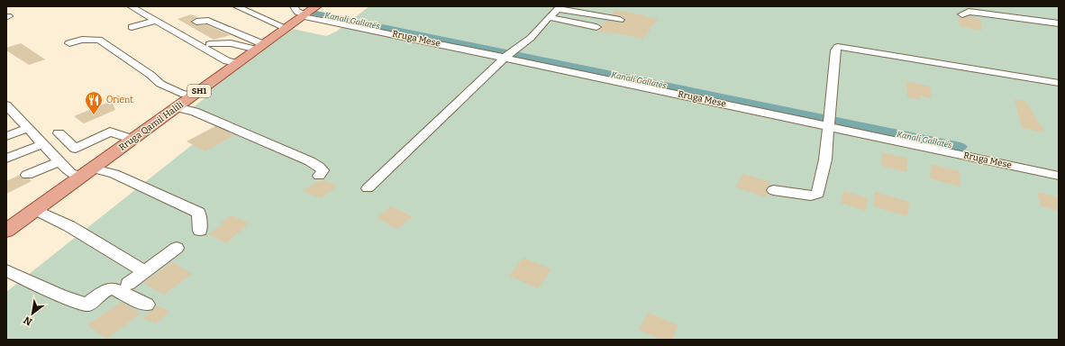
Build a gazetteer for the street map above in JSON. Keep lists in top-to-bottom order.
{
  "streets": {
    "main road": ["SH1", "Rruga Qamil Halili"],
    "street": ["Rruga Mese"]
  },
  "crossings": [
    ["Rruga Mese", "Rruga Qamil Halili"],
    ["SH1", "Rruga Qamil Halili"]
  ],
  "water": ["Kanali Gallatës"],
  "places": {
    "restaurant": ["Orient"]
  },
  "north": "bottom left"
}
